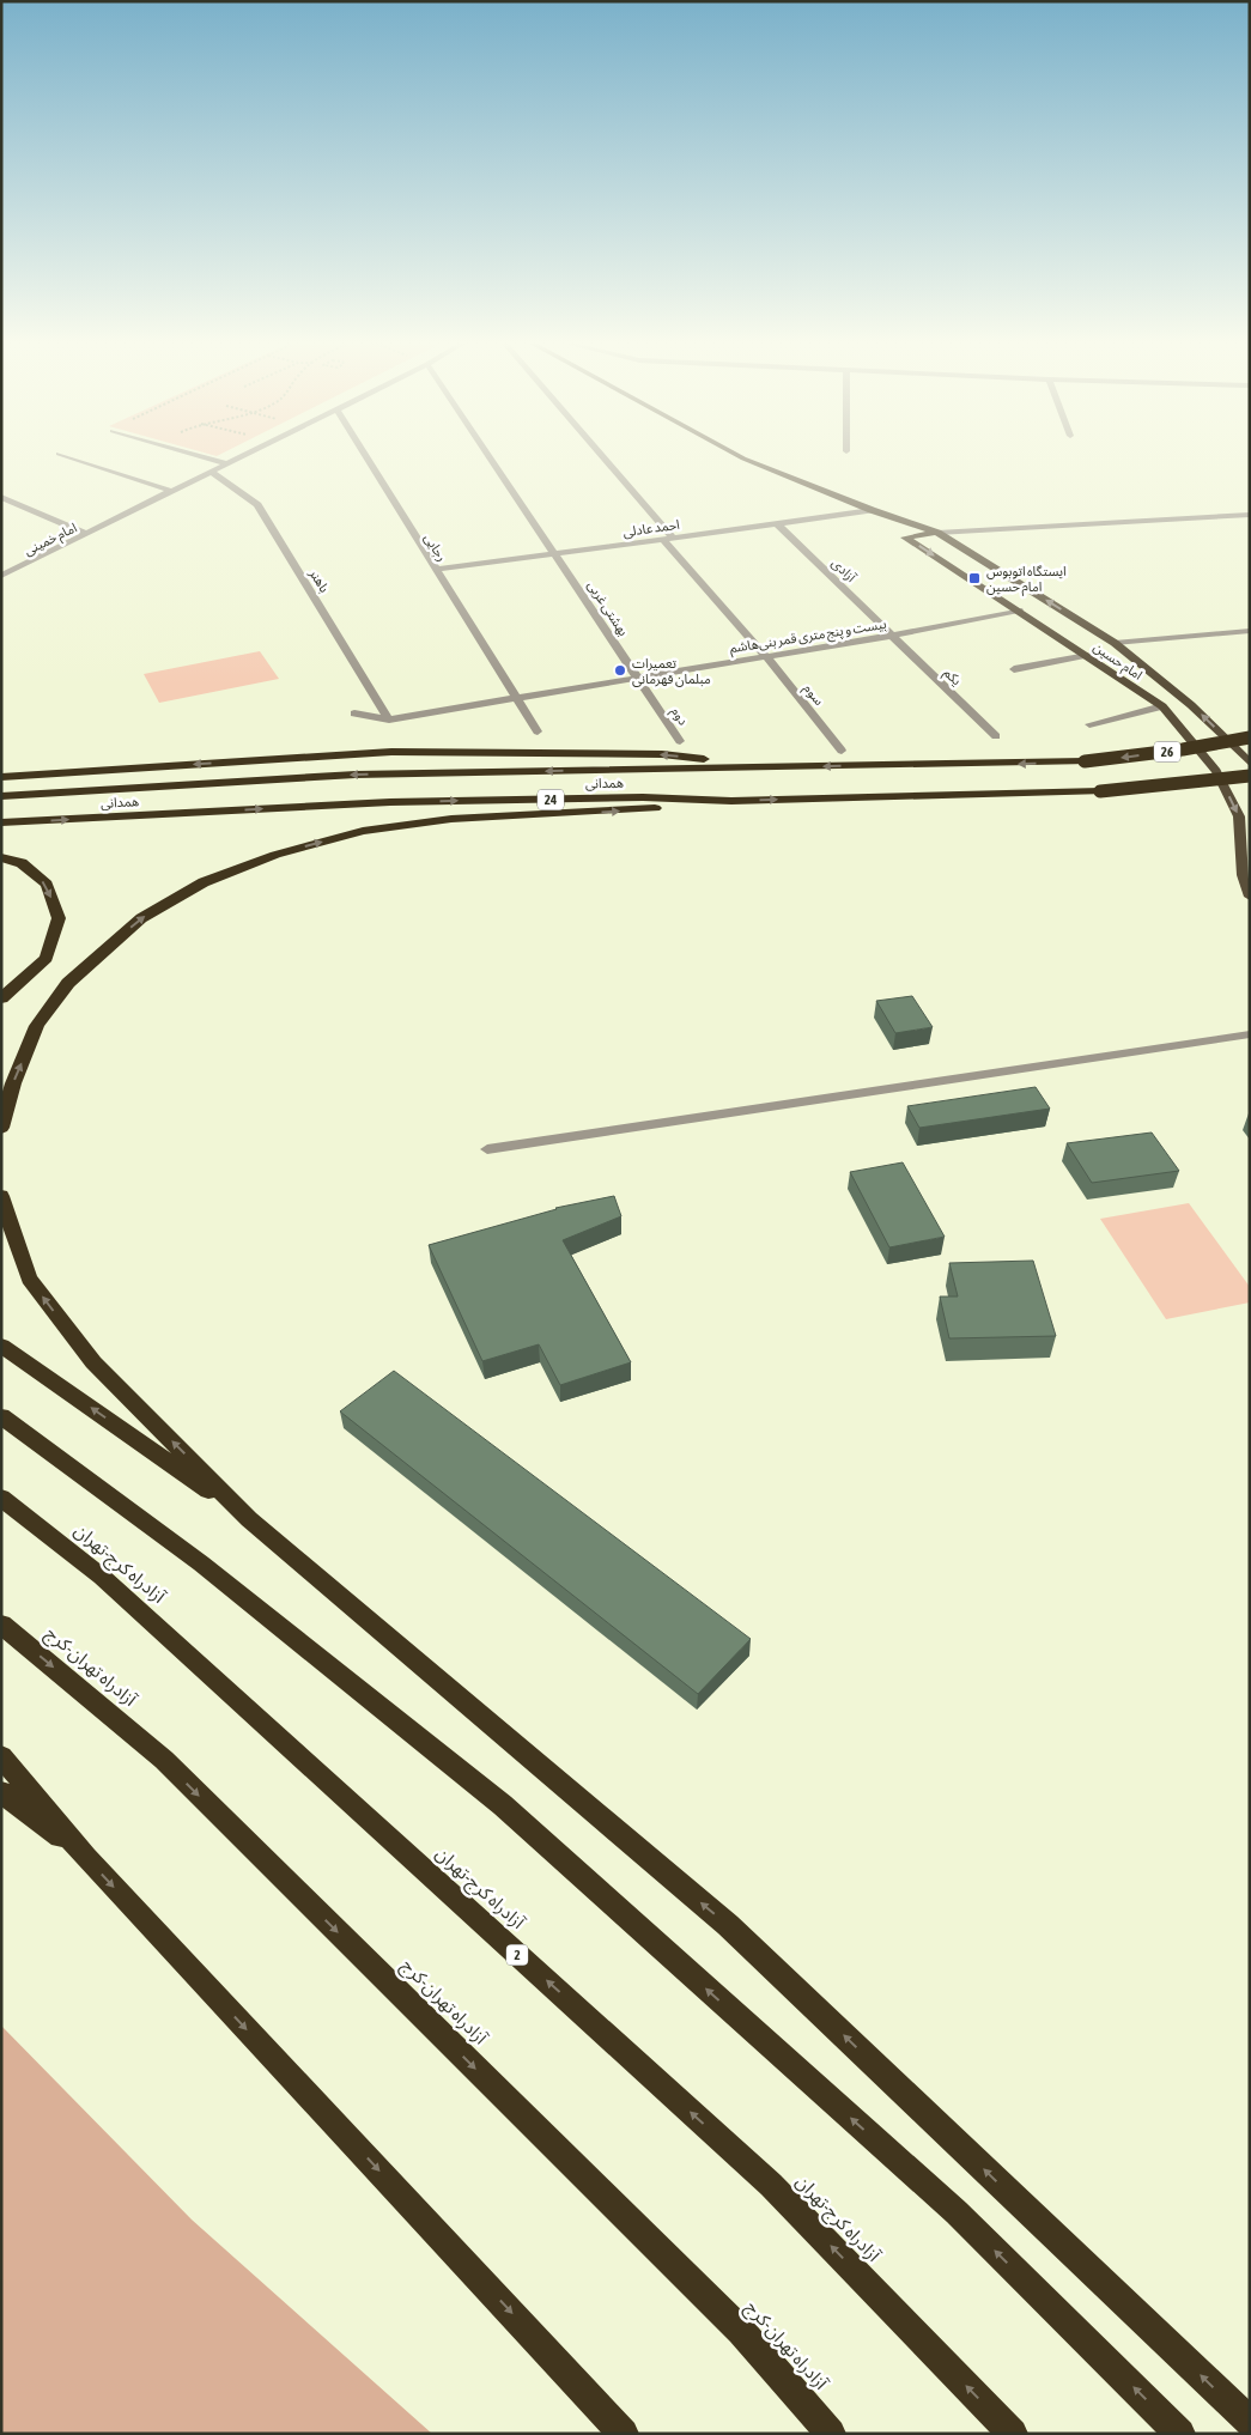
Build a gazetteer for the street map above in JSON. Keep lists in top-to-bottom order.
{
  "streets": {
    "highway": [
      "26",
      "همدانی",
      "24",
      "آزادراه کرج-تهران",
      "آزادراه تهران-کرج",
      "2"
    ],
    "main road": ["امام حسین"],
    "street": [
      "احمد عادلی",
      "امام خمینی",
      "رجایی",
      "آزادی",
      "باهنر",
      "بهشتی غربی",
      "بیست و پنج متری قمر بنی‌هاشم",
      "یکم",
      "سوم",
      "دوم"
    ]
  },
  "crossings": [
    ["احمد عادلی", "رجایی"],
    ["احمد عادلی", "آزادی"],
    ["احمد عادلی", "بهشتی غربی"],
    ["احمد عادلی", "امام حسین"],
    ["احمد عادلی", "سوم"],
    ["امام خمینی", "باهنر"],
    ["رجایی", "بیست و پنج متری قمر بنی‌هاشم"],
    ["آزادی", "بیست و پنج متری قمر بنی‌هاشم"],
    ["آزادی", "یکم"],
    ["باهنر", "بیست و پنج متری قمر بنی‌هاشم"],
    ["بهشتی غربی", "بیست و پنج متری قمر بنی‌هاشم"],
    ["بهشتی غربی", "دوم"],
    ["بیست و پنج متری قمر بنی‌هاشم", "امام حسین"],
    ["بیست و پنج متری قمر بنی‌هاشم", "یکم"],
    ["بیست و پنج متری قمر بنی‌هاشم", "سوم"],
    ["بیست و پنج متری قمر بنی‌هاشم", "دوم"],
    ["26", "همدانی"]
  ],
  "places": {
    "transit": ["ایستگاه اتوبوس امام حسین"],
    "other": ["تعمیرات مبلمان قهرمانی"]
  }
}
